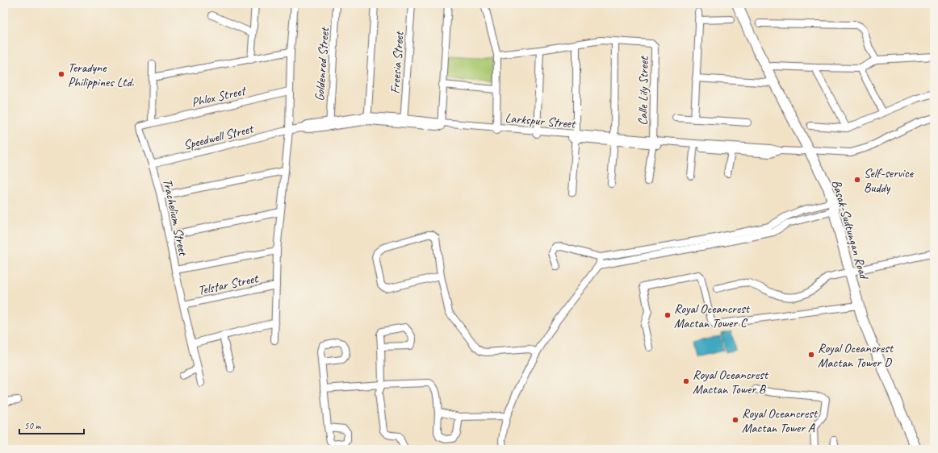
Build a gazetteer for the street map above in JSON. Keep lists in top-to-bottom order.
{
  "streets": {
    "street": [
      "Freesia Street",
      "Goldenrod Street",
      "Calle Lily Street",
      "Phlox Street",
      "Larkspur Street",
      "Speedwell Street",
      "Trachelium Street",
      "Basak-Sudtungan Road",
      "Telstar Street"
    ]
  },
  "crossings": [
    ["Freesia Street", "Larkspur Street"],
    ["Goldenrod Street", "Larkspur Street"],
    ["Calle Lily Street", "Larkspur Street"],
    ["Phlox Street", "Trachelium Street"],
    ["Larkspur Street", "Speedwell Street"],
    ["Larkspur Street", "Basak-Sudtungan Road"],
    ["Speedwell Street", "Trachelium Street"],
    ["Trachelium Street", "Telstar Street"]
  ],
  "places": [
    "Teradyne Philippines Ltd.",
    "Self-service Buddy",
    "Royal Oceancrest Mactan Tower C",
    "Royal Oceancrest Mactan Tower D",
    "Royal Oceancrest Mactan Tower B",
    "Royal Oceancrest Mactan Tower A"
  ],
  "scale_bar": "50 m"
}
